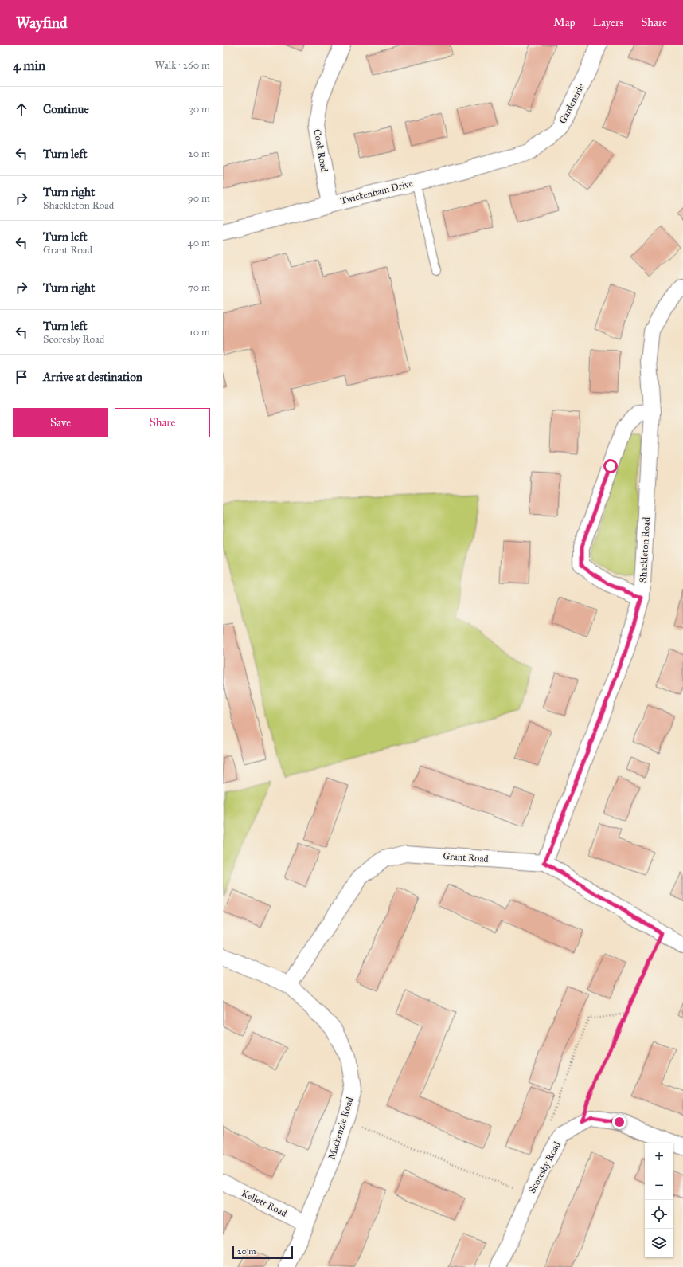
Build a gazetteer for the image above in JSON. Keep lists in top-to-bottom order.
{
  "streets": {
    "street": [
      "Gardenside",
      "Cook Road",
      "Twickenham Drive",
      "Shackleton Road",
      "Grant Road",
      "Mackenzie Road",
      "Scoresby Road",
      "Kellett Road"
    ]
  },
  "crossings": [
    ["Gardenside", "Twickenham Drive"],
    ["Cook Road", "Twickenham Drive"],
    ["Shackleton Road", "Grant Road"],
    ["Grant Road", "Mackenzie Road"],
    ["Mackenzie Road", "Kellett Road"]
  ],
  "scale_bar": "20 m",
  "page": {
    "header": "Wayfind",
    "nav": ["Map", "Layers", "Share"],
    "heading": ["4 min", "Walk · 260 m"],
    "list": [
      ["Continue", "30 m"],
      ["Turn left", "20 m"],
      ["Turn right", "Shackleton Road", "90 m"],
      ["Turn left", "Grant Road", "40 m"],
      ["Turn right", "70 m"],
      ["Turn left", "Scoresby Road", "10 m"],
      "Arrive at destination"
    ],
    "buttons": ["Save", "Share"],
    "map_buttons": ["+", "−"],
    "scale": "20 m"
  }
}
